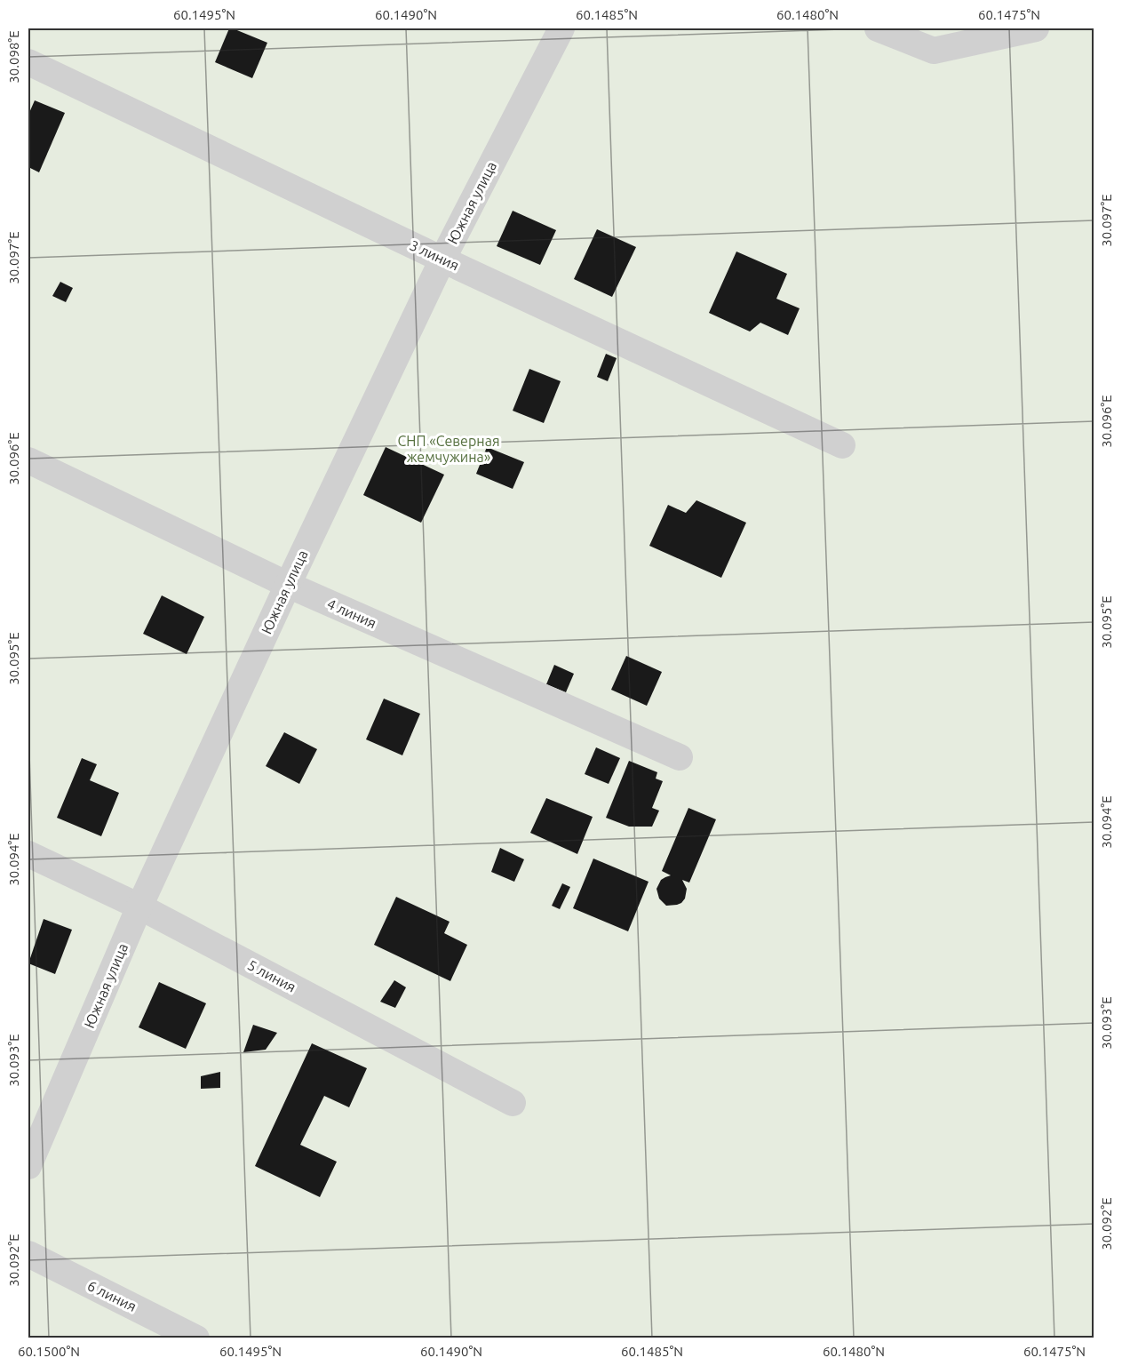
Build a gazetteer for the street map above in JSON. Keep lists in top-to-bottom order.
{
  "streets": {
    "street": [
      "Южная улица",
      "3 линия",
      "4 линия",
      "5 линия",
      "6 линия"
    ]
  },
  "crossings": [
    ["Южная улица", "3 линия"],
    ["Южная улица", "4 линия"],
    ["Южная улица", "5 линия"]
  ],
  "parks": ["СНП «Северная жемчужина»"],
  "coordinates": [
    "60.1495°N",
    "60.1490°N",
    "60.1485°N",
    "60.1480°N",
    "60.1475°N",
    "30.098°E",
    "30.097°E",
    "30.096°E",
    "30.095°E",
    "30.094°E",
    "30.093°E",
    "30.092°E",
    "60.1500°N"
  ]
}
